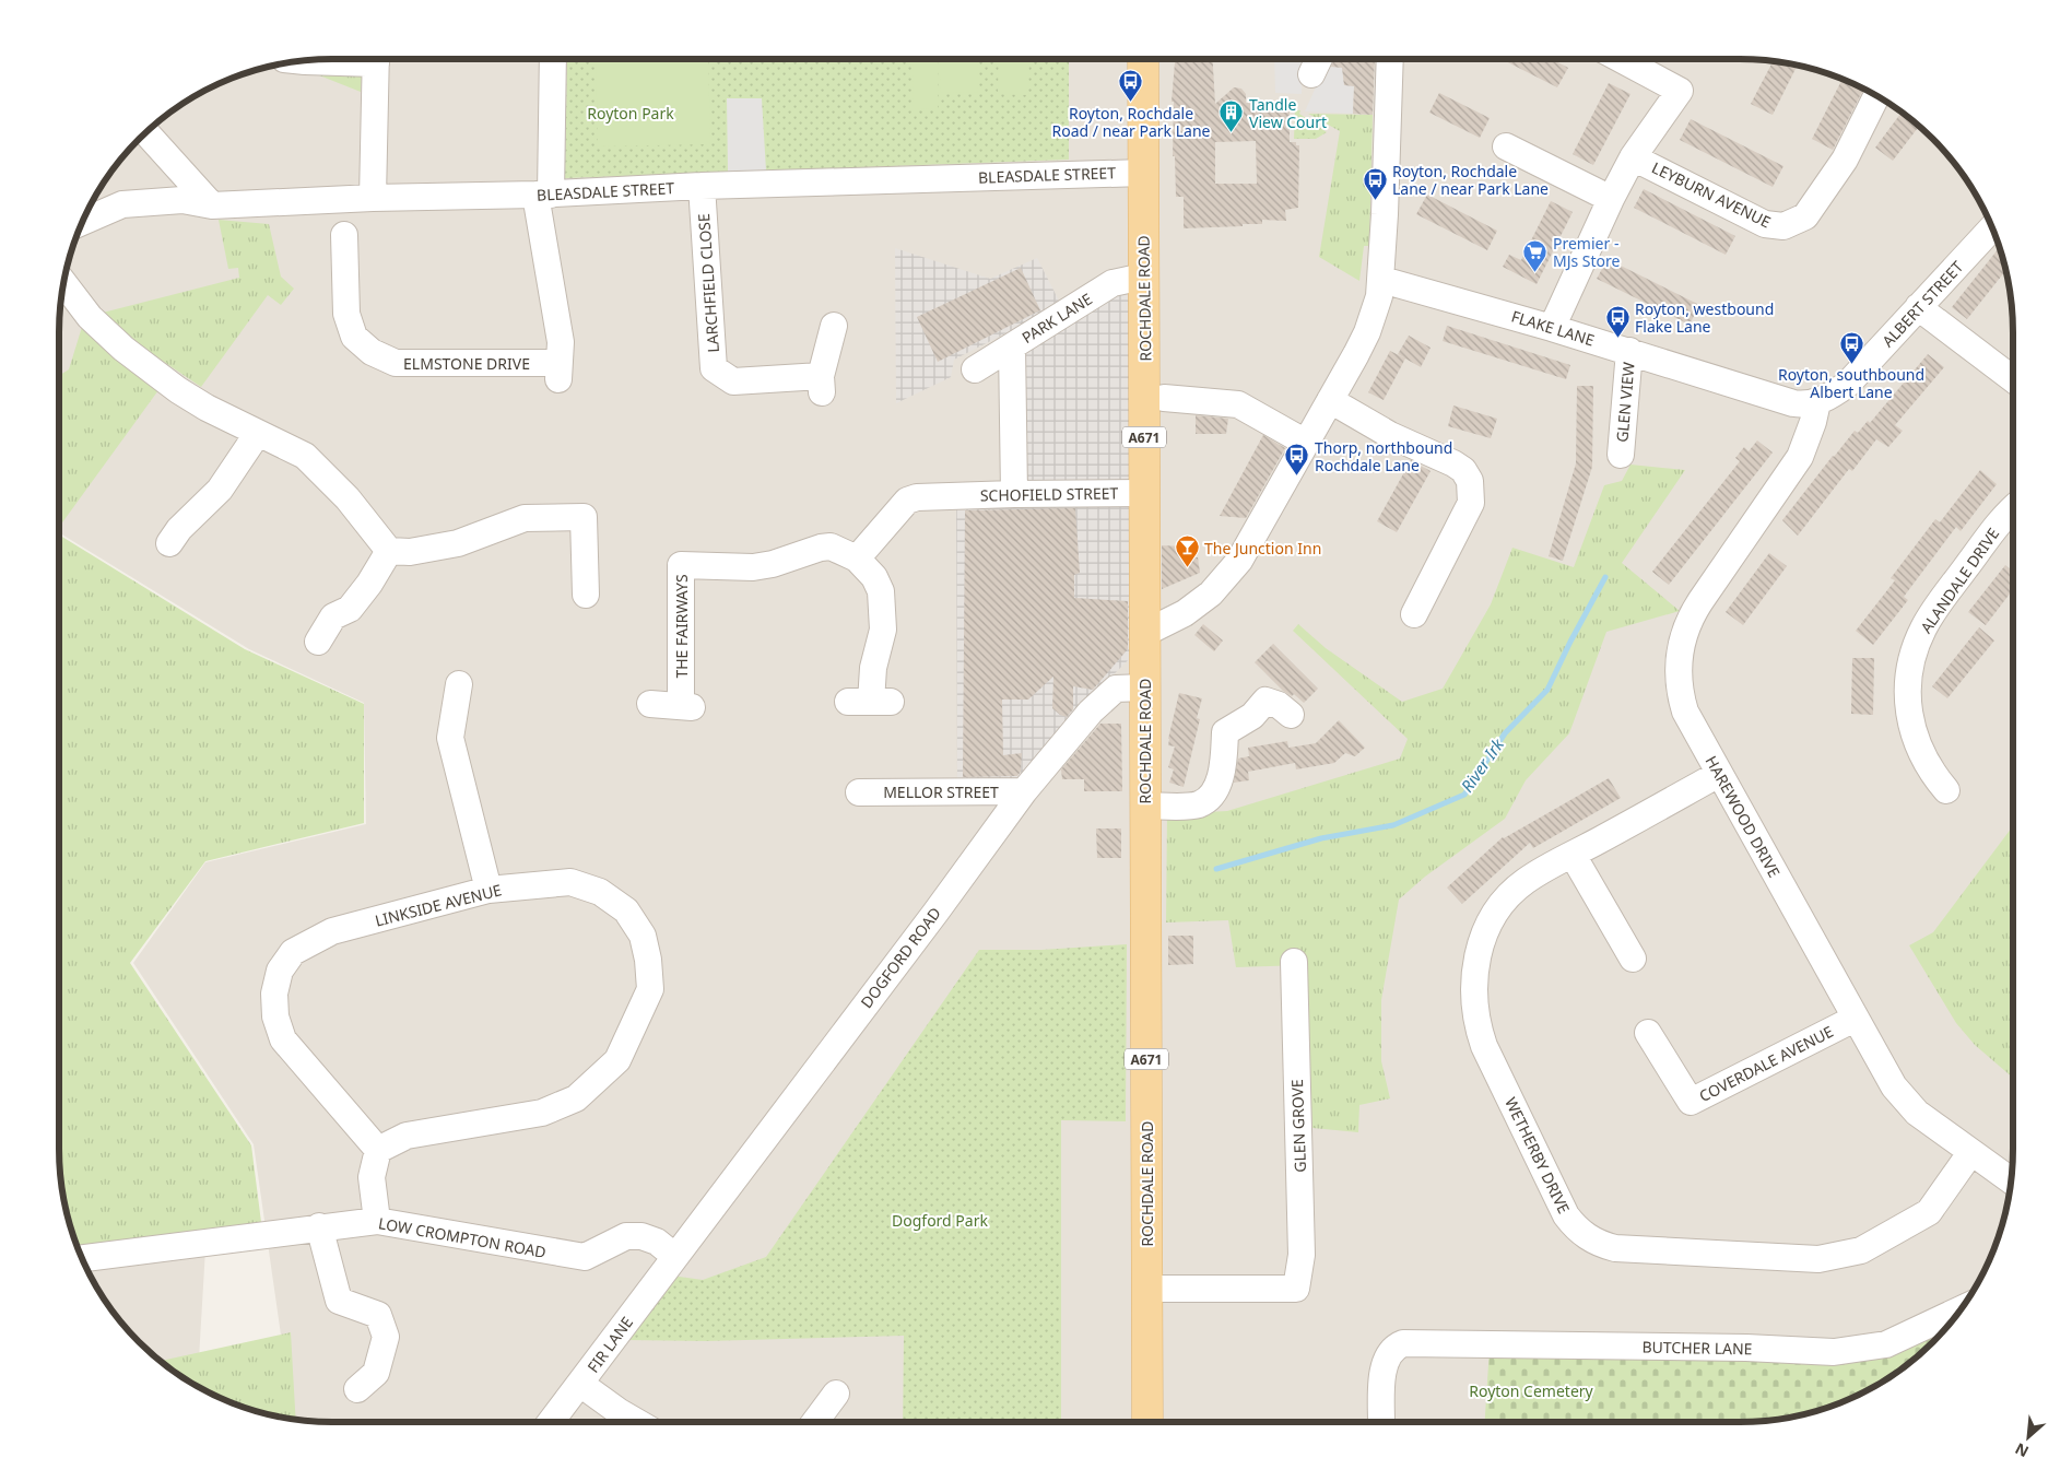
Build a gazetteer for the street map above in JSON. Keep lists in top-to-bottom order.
{
  "streets": {
    "main road": ["ROCHDALE ROAD", "A671"],
    "street": [
      "BLEASDALE STREET",
      "LEYBURN AVENUE",
      "LARCHFIELD CLOSE",
      "ALBERT STREET",
      "PARK LANE",
      "FLAKE LANE",
      "ELMSTONE DRIVE",
      "GLEN VIEW",
      "SCHOFIELD STREET",
      "ALANDALE DRIVE",
      "THE FAIRWAYS",
      "MELLOR STREET",
      "HAREWOOD DRIVE",
      "LINKSIDE AVENUE",
      "DOGFORD ROAD",
      "COVERDALE AVENUE",
      "GLEN GROVE",
      "WETHERBY DRIVE",
      "LOW CROMPTON ROAD",
      "FIR LANE",
      "BUTCHER LANE"
    ]
  },
  "crossings": [
    ["BLEASDALE STREET", "LARCHFIELD CLOSE"],
    ["BLEASDALE STREET", "ROCHDALE ROAD"],
    ["BLEASDALE STREET", "ELMSTONE DRIVE"],
    ["ROCHDALE ROAD", "PARK LANE"],
    ["ROCHDALE ROAD", "SCHOFIELD STREET"],
    ["ROCHDALE ROAD", "DOGFORD ROAD"],
    ["ROCHDALE ROAD", "GLEN GROVE"],
    ["ALBERT STREET", "FLAKE LANE"],
    ["ALBERT STREET", "HAREWOOD DRIVE"],
    ["FLAKE LANE", "GLEN VIEW"],
    ["FLAKE LANE", "HAREWOOD DRIVE"],
    ["SCHOFIELD STREET", "THE FAIRWAYS"],
    ["MELLOR STREET", "DOGFORD ROAD"],
    ["HAREWOOD DRIVE", "COVERDALE AVENUE"],
    ["HAREWOOD DRIVE", "WETHERBY DRIVE"],
    ["DOGFORD ROAD", "LOW CROMPTON ROAD"],
    ["DOGFORD ROAD", "FIR LANE"],
    ["LOW CROMPTON ROAD", "FIR LANE"]
  ],
  "water": ["River Irk"],
  "parks": ["Royton Park", "Dogford Park", "Royton Cemetery"],
  "places": {
    "bus stop": [
      "Royton, Rochdale Road / near Park Lane",
      "Royton, Rochdale Lane / near Park Lane",
      "Royton, westbound Flake Lane",
      "Royton, southbound Albert Lane",
      "Thorp, northbound Rochdale Lane"
    ],
    "building": ["Tandle View Court"],
    "supermarket": ["Premier - MJs Store"],
    "bar": ["The Junction Inn"]
  },
  "north": "bottom left"
}
